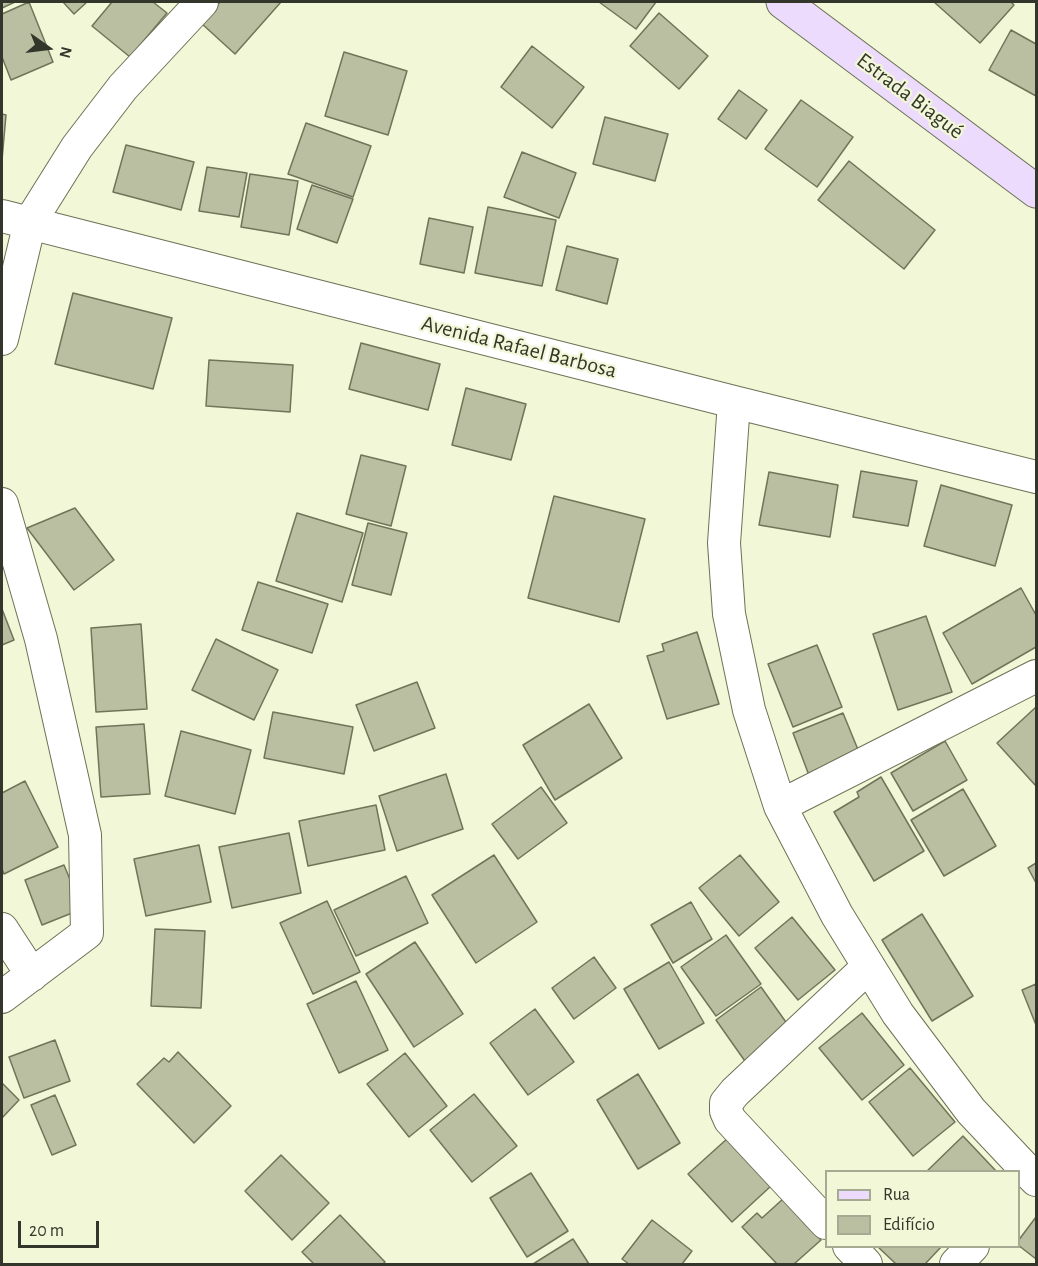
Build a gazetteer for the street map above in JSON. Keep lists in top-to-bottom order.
{
  "streets": {
    "main road": ["Estrada Biagué"],
    "street": ["Avenida Rafael Barbosa"]
  },
  "legend": ["Rua", "Edifício"],
  "scale_bar": "20 m",
  "north": "right"
}
